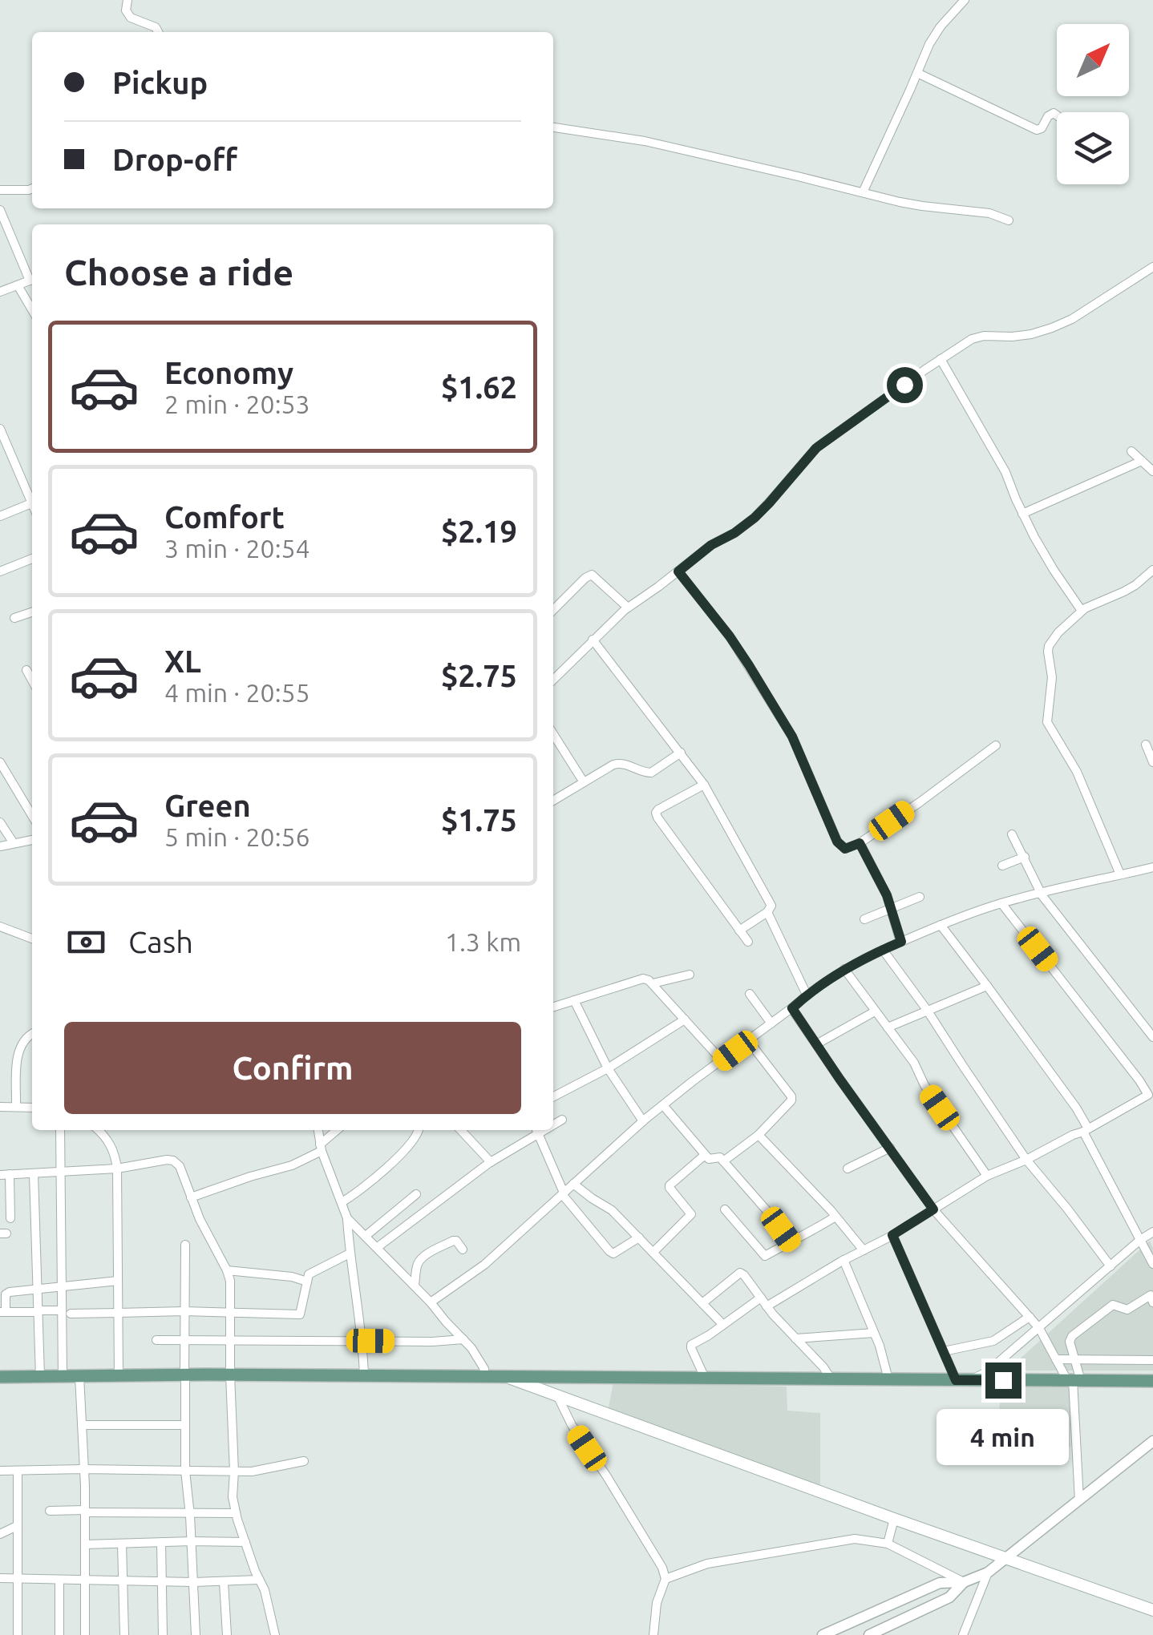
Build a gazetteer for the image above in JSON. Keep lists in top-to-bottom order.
{
  "north": "top right",
  "page": {
    "banner": ["Pickup", "Drop-off"],
    "heading": "Choose a ride",
    "list": [
      {
        "name": "Economy",
        "note": "2 min · 20:53",
        "value": "$1.62"
      },
      {
        "name": "Comfort",
        "note": "3 min · 20:54",
        "value": "$2.19"
      },
      {
        "name": "XL",
        "note": "4 min · 20:55",
        "value": "$2.75"
      },
      {
        "name": "Green",
        "note": "5 min · 20:56",
        "value": "$1.75"
      }
    ],
    "pay": ["Cash", "1.3 km"],
    "buttons": "Confirm",
    "bubble": "4 min"
  }
}
